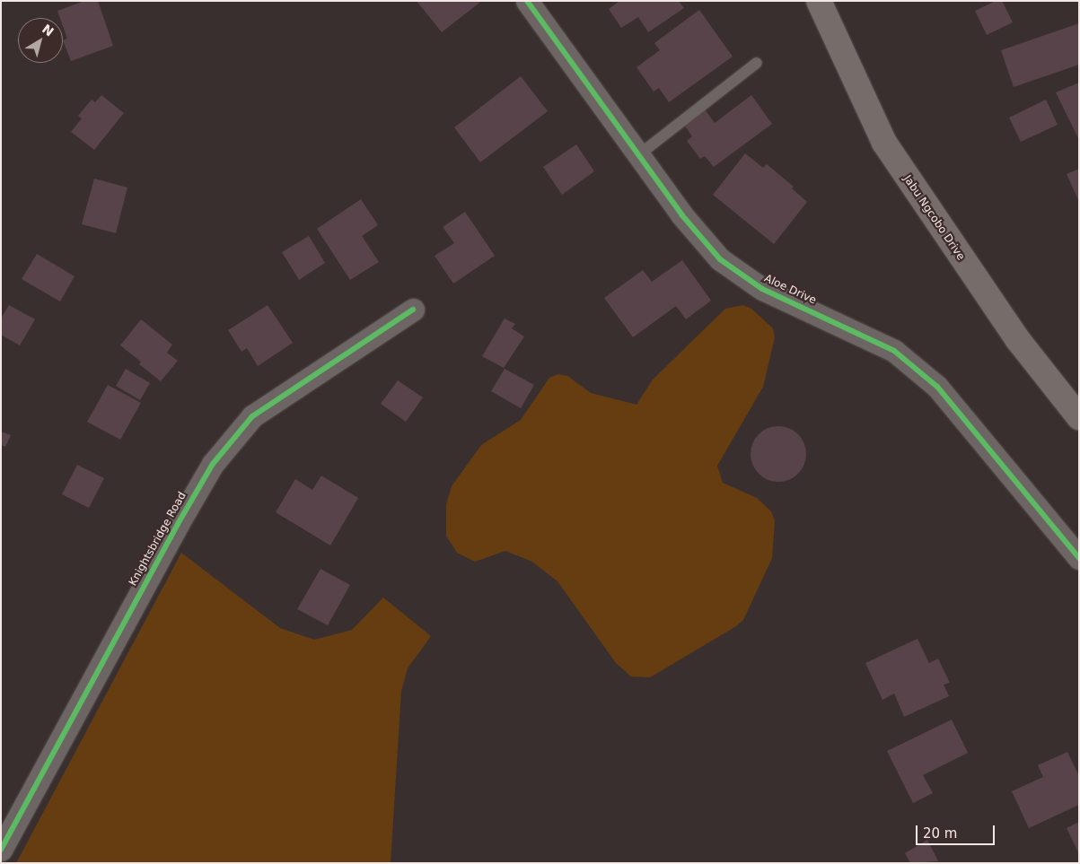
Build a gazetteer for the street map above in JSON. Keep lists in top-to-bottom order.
{
  "streets": {
    "main road": ["Jabu Ngcobo Drive"],
    "street": ["Aloe Drive", "Knightsbridge Road"]
  },
  "scale_bar": "20 m",
  "north": "top right"
}
